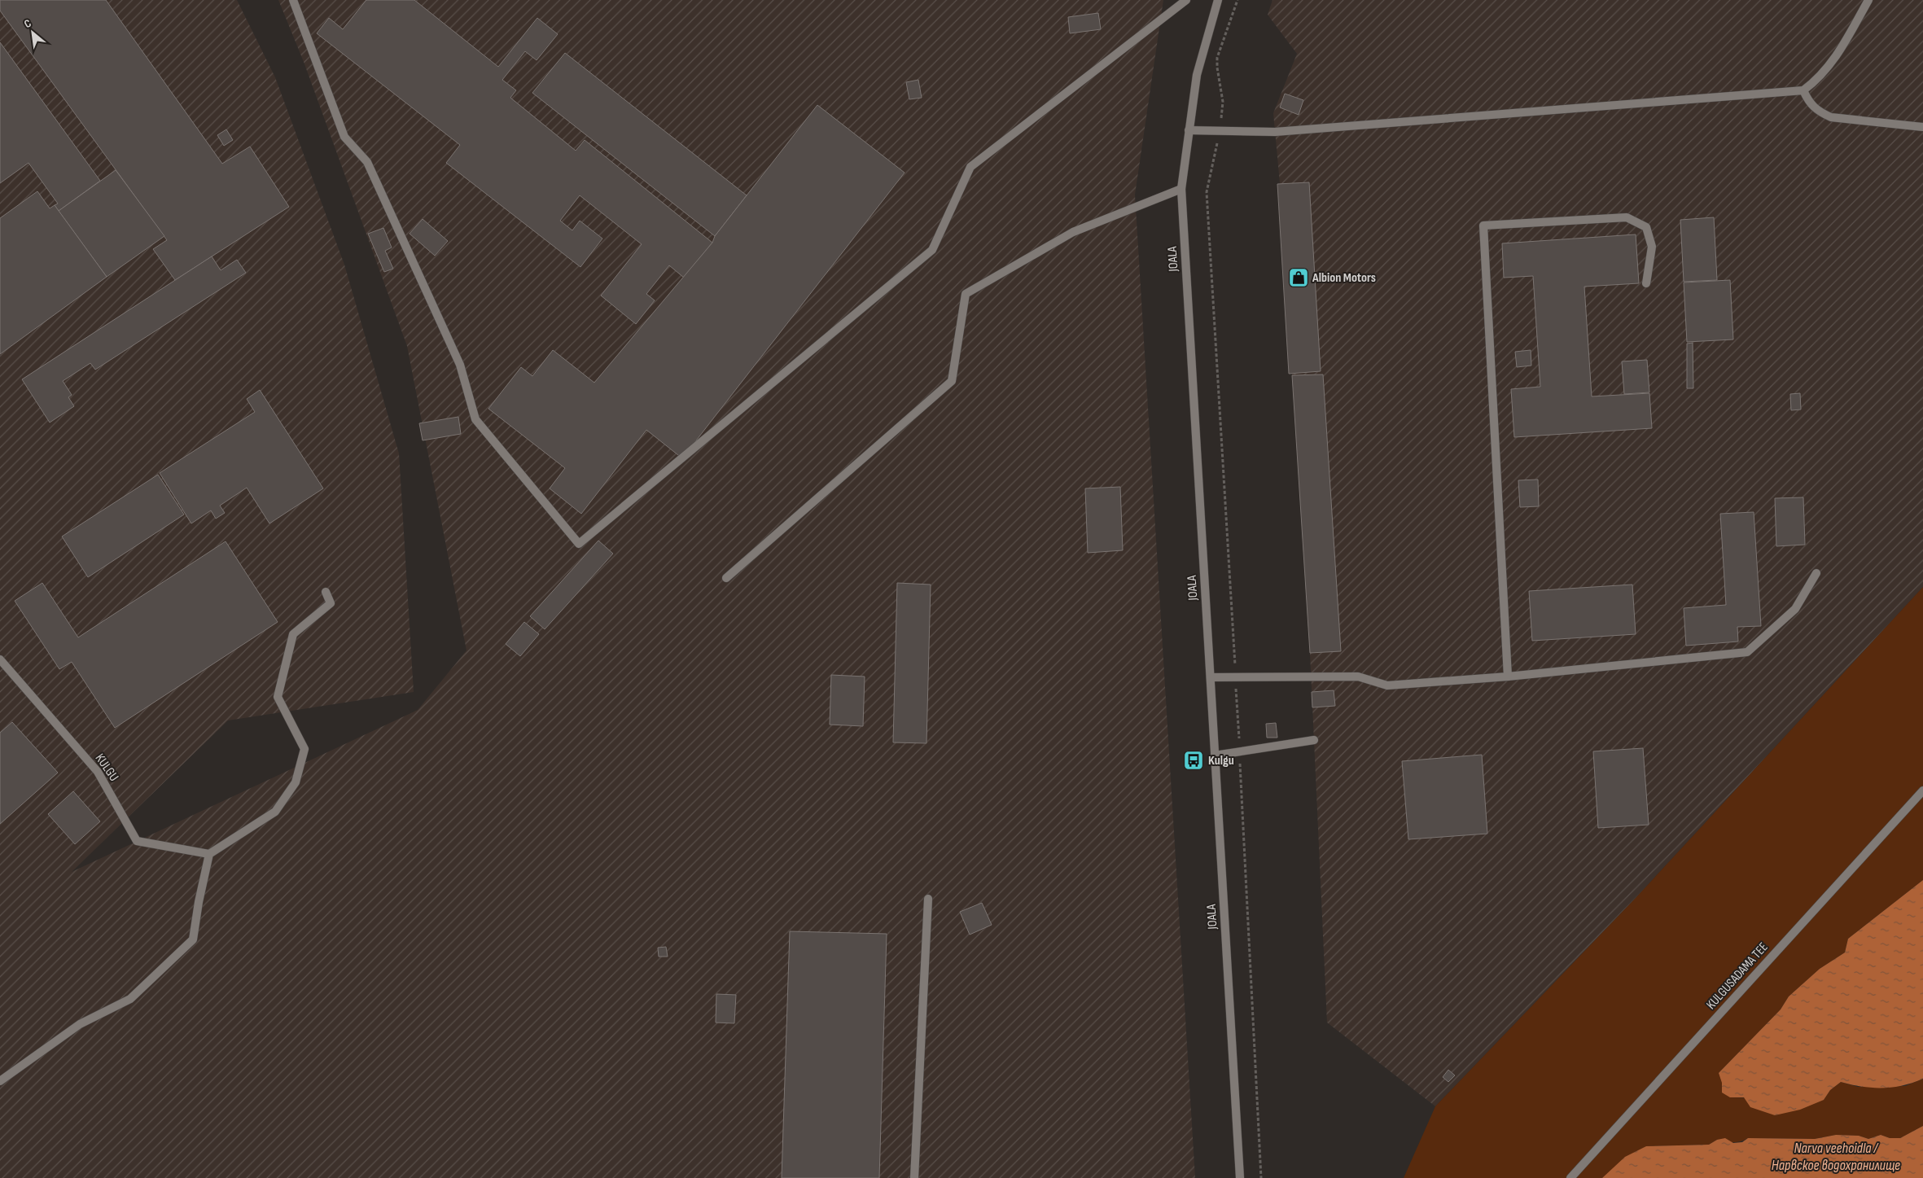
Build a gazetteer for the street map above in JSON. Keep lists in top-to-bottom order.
{
  "streets": {
    "street": ["JOALA", "KULGU", "KULGUSADAMA TEE"]
  },
  "water": ["Narva veehoidla / Нарвское водохранилище"],
  "places": {
    "shop": ["Albion Motors"],
    "bus stop": ["Kulgu"]
  },
  "north": "top left"
}
